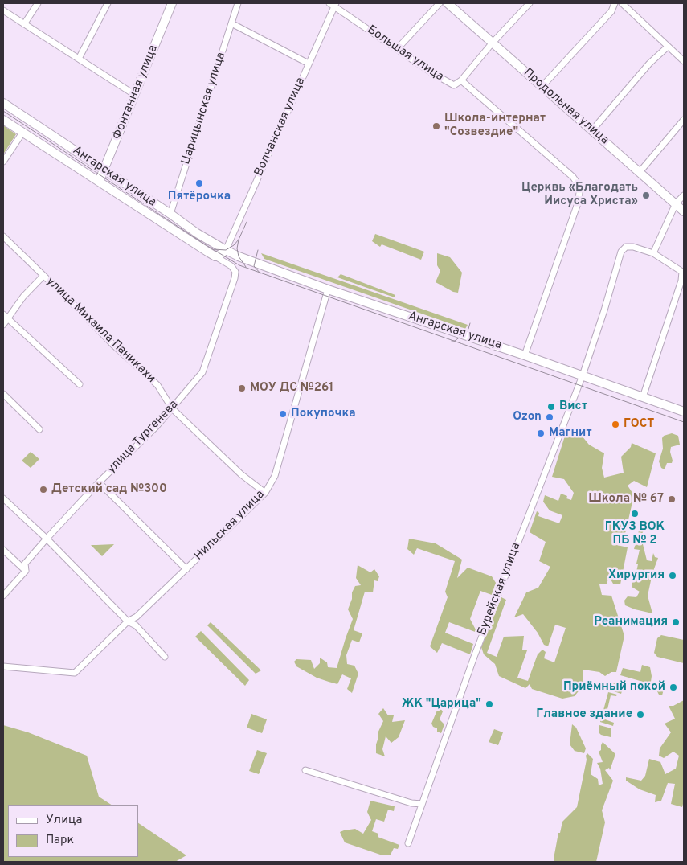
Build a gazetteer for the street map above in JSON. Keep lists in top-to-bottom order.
{
  "streets": {
    "main road": ["Фонтанная улица", "Продольная улица", "Ангарская улица"],
    "street": [
      "Большая улица",
      "Царицынская улица",
      "Волчанская улица",
      "улица Михаила Паникахи",
      "улица Тургенева",
      "Нильская улица",
      "Бурейская улица"
    ]
  },
  "crossings": [
    ["Большая улица", "Волчанская улица"],
    ["Большая улица", "Ангарская улица"],
    ["Фонтанная улица", "Ангарская улица"],
    ["Царицынская улица", "Ангарская улица"],
    ["Волчанская улица", "Ангарская улица"],
    ["Волчанская улица", "улица Тургенева"],
    ["Ангарская улица", "улица Тургенева"],
    ["Ангарская улица", "Нильская улица"],
    ["Ангарская улица", "Бурейская улица"],
    ["улица Михаила Паникахи", "улица Тургенева"],
    ["улица Михаила Паникахи", "Нильская улица"]
  ],
  "places": [
    "Школа-интернат \"Созвездие\"",
    "Пятёрочка",
    "Церквь «Благодать Иисуса Христа»",
    "МОУ ДС №261",
    "Вист",
    "Покупочка",
    "Ozon",
    "ГОСТ",
    "Магнит",
    "Детский сад №300",
    "Школа № 67",
    "ГКУЗ ВОК ПБ № 2",
    "Хирургия",
    "Реанимация",
    "Приёмный покой",
    "ЖК \"Царица\"",
    "Главное здание"
  ],
  "legend": ["Улица", "Парк"]
}
